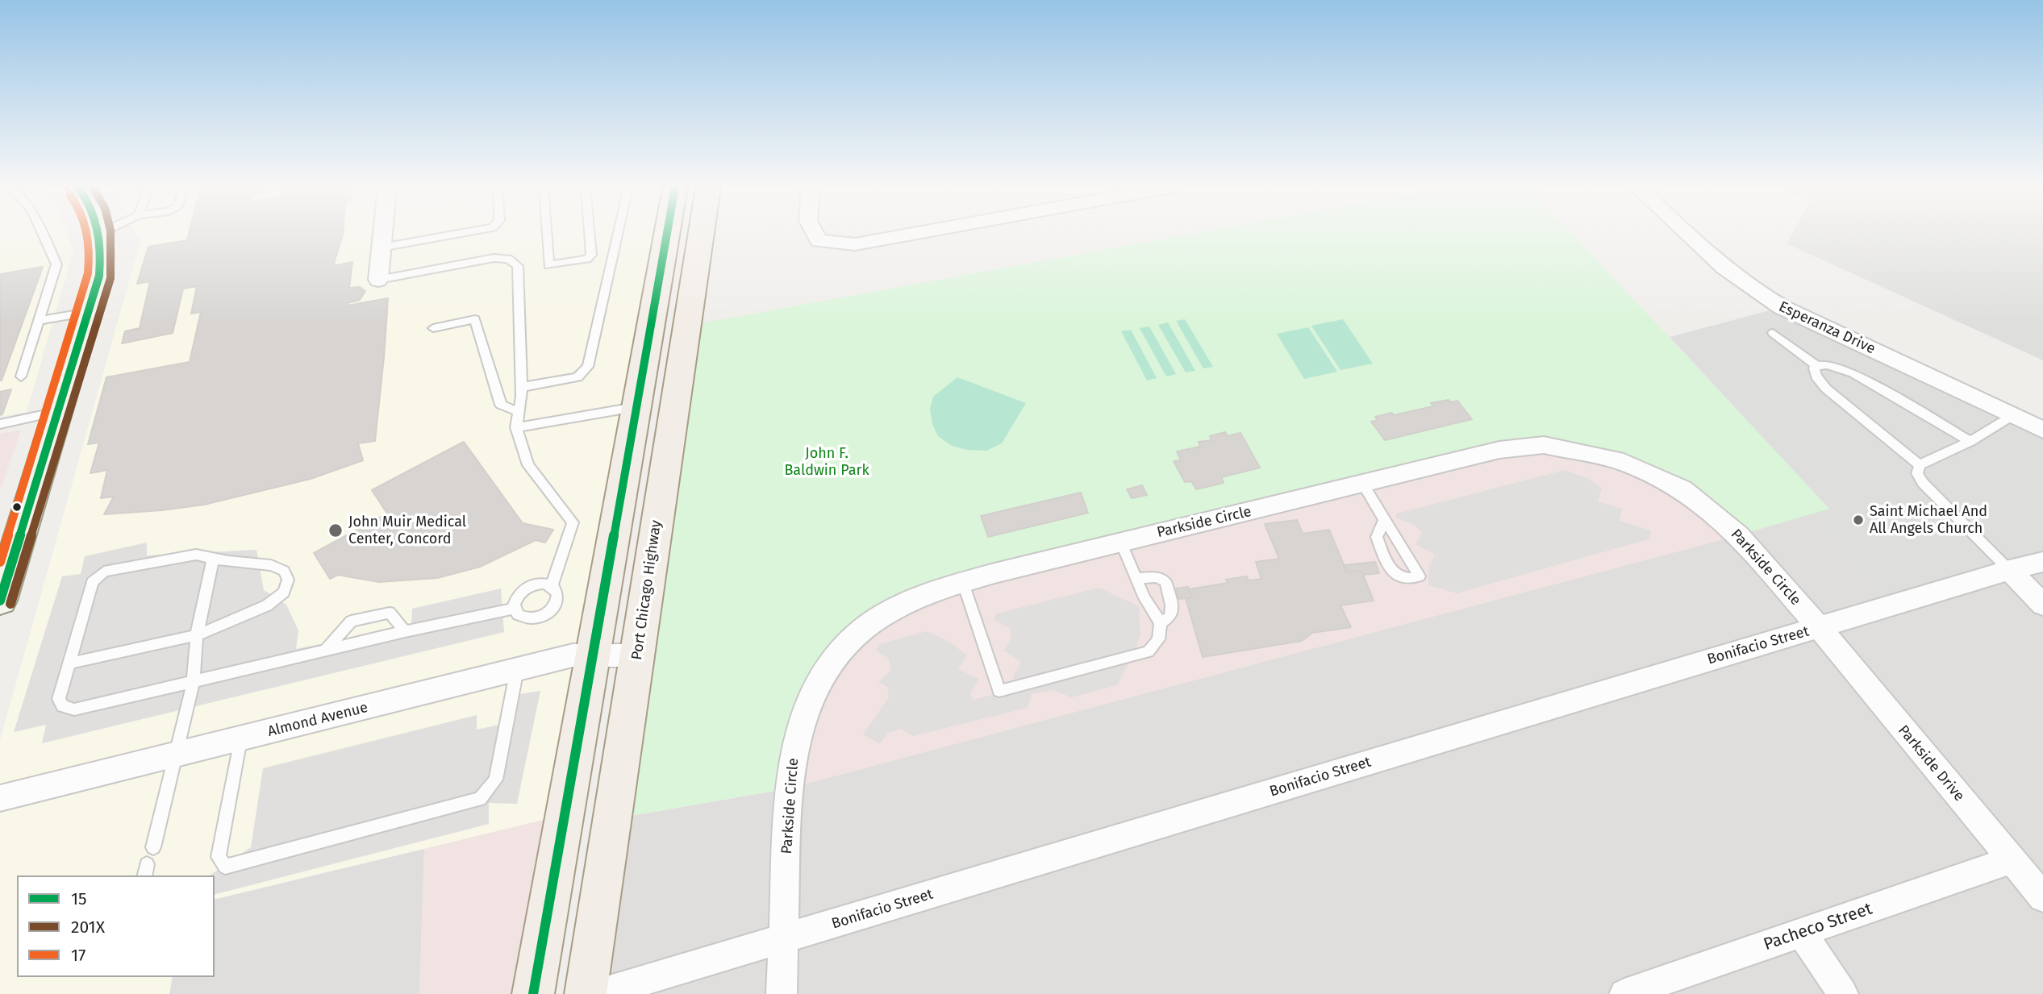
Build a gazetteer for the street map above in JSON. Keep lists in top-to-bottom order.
{
  "streets": {
    "main road": ["Port Chicago Highway"],
    "street": [
      "Esperanza Drive",
      "Parkside Circle",
      "Bonifacio Street",
      "Almond Avenue",
      "Parkside Drive",
      "Pacheco Street"
    ]
  },
  "crossings": [
    ["Parkside Circle", "Bonifacio Street"],
    ["Parkside Circle", "Parkside Drive"],
    ["Port Chicago Highway", "Almond Avenue"],
    ["Bonifacio Street", "Parkside Drive"],
    ["Parkside Drive", "Pacheco Street"]
  ],
  "parks": ["John F. Baldwin Park"],
  "places": ["Saint Michael And All Angels Church", "John Muir Medical Center, Concord"],
  "lines": ["transit line 15", "transit line 201X", "transit line 17"],
  "legend": ["15", "201X", "17"]
}
